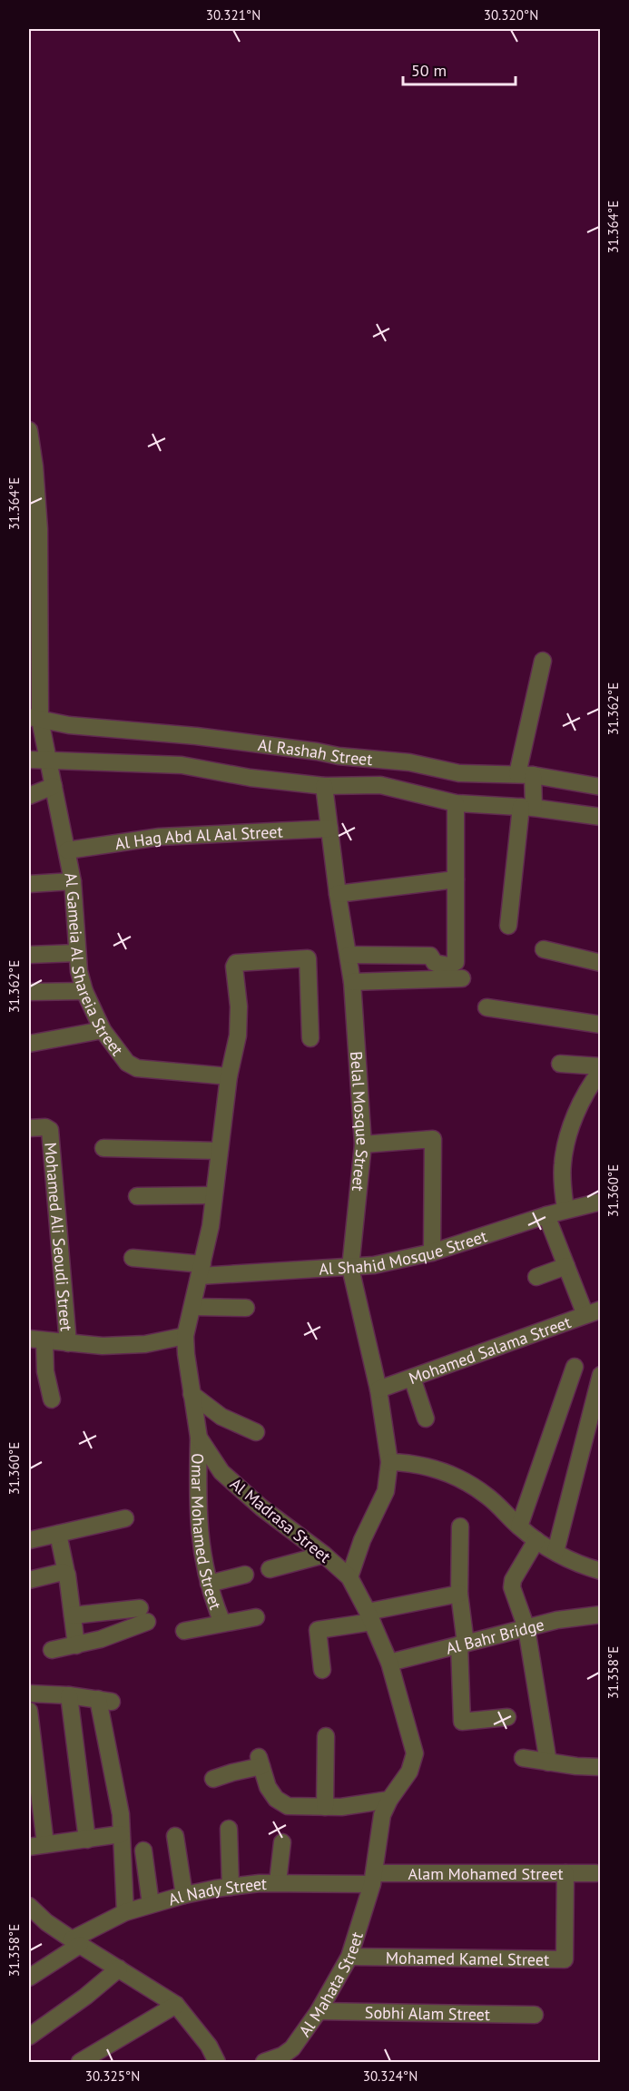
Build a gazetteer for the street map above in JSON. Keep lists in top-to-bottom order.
{
  "streets": {
    "street": [
      "Al Rashah Street",
      "Al Hag Abd Al Aal Street",
      "Al Gameia Al Shareia Street",
      "Belal Mosque Street",
      "Mohamed Ali Seoudi Street",
      "Al Shahid Mosque Street",
      "Mohamed Salama Street",
      "Al Madrasa Street",
      "Omar Mohamed Street",
      "Al Bahr Bridge",
      "Alam Mohamed Street",
      "Al Nady Street",
      "Mohamed Kamel Street",
      "Al Mahata Street",
      "Sobhi Alam Street"
    ]
  },
  "crossings": [
    ["Al Rashah Street", "Al Gameia Al Shareia Street"],
    ["Al Rashah Street", "Belal Mosque Street"],
    ["Al Hag Abd Al Aal Street", "Al Gameia Al Shareia Street"],
    ["Al Hag Abd Al Aal Street", "Belal Mosque Street"],
    ["Al Gameia Al Shareia Street", "Al Madrasa Street"],
    ["Belal Mosque Street", "Al Shahid Mosque Street"],
    ["Belal Mosque Street", "Mohamed Salama Street"],
    ["Belal Mosque Street", "Al Madrasa Street"],
    ["Al Shahid Mosque Street", "Al Madrasa Street"],
    ["Al Madrasa Street", "Omar Mohamed Street"],
    ["Al Madrasa Street", "Al Bahr Bridge"],
    ["Al Madrasa Street", "Alam Mohamed Street"],
    ["Al Madrasa Street", "Al Nady Street"],
    ["Al Madrasa Street", "Al Mahata Street"],
    ["Alam Mohamed Street", "Al Nady Street"],
    ["Alam Mohamed Street", "Mohamed Kamel Street"],
    ["Alam Mohamed Street", "Al Mahata Street"],
    ["Al Nady Street", "Al Mahata Street"],
    ["Mohamed Kamel Street", "Al Mahata Street"],
    ["Al Mahata Street", "Sobhi Alam Street"]
  ],
  "scale_bar": "50 m",
  "coordinates": [
    "30.321°N",
    "30.320°N",
    "31.364°E",
    "31.362°E",
    "31.360°E",
    "31.358°E",
    "30.325°N",
    "30.324°N"
  ]
}
